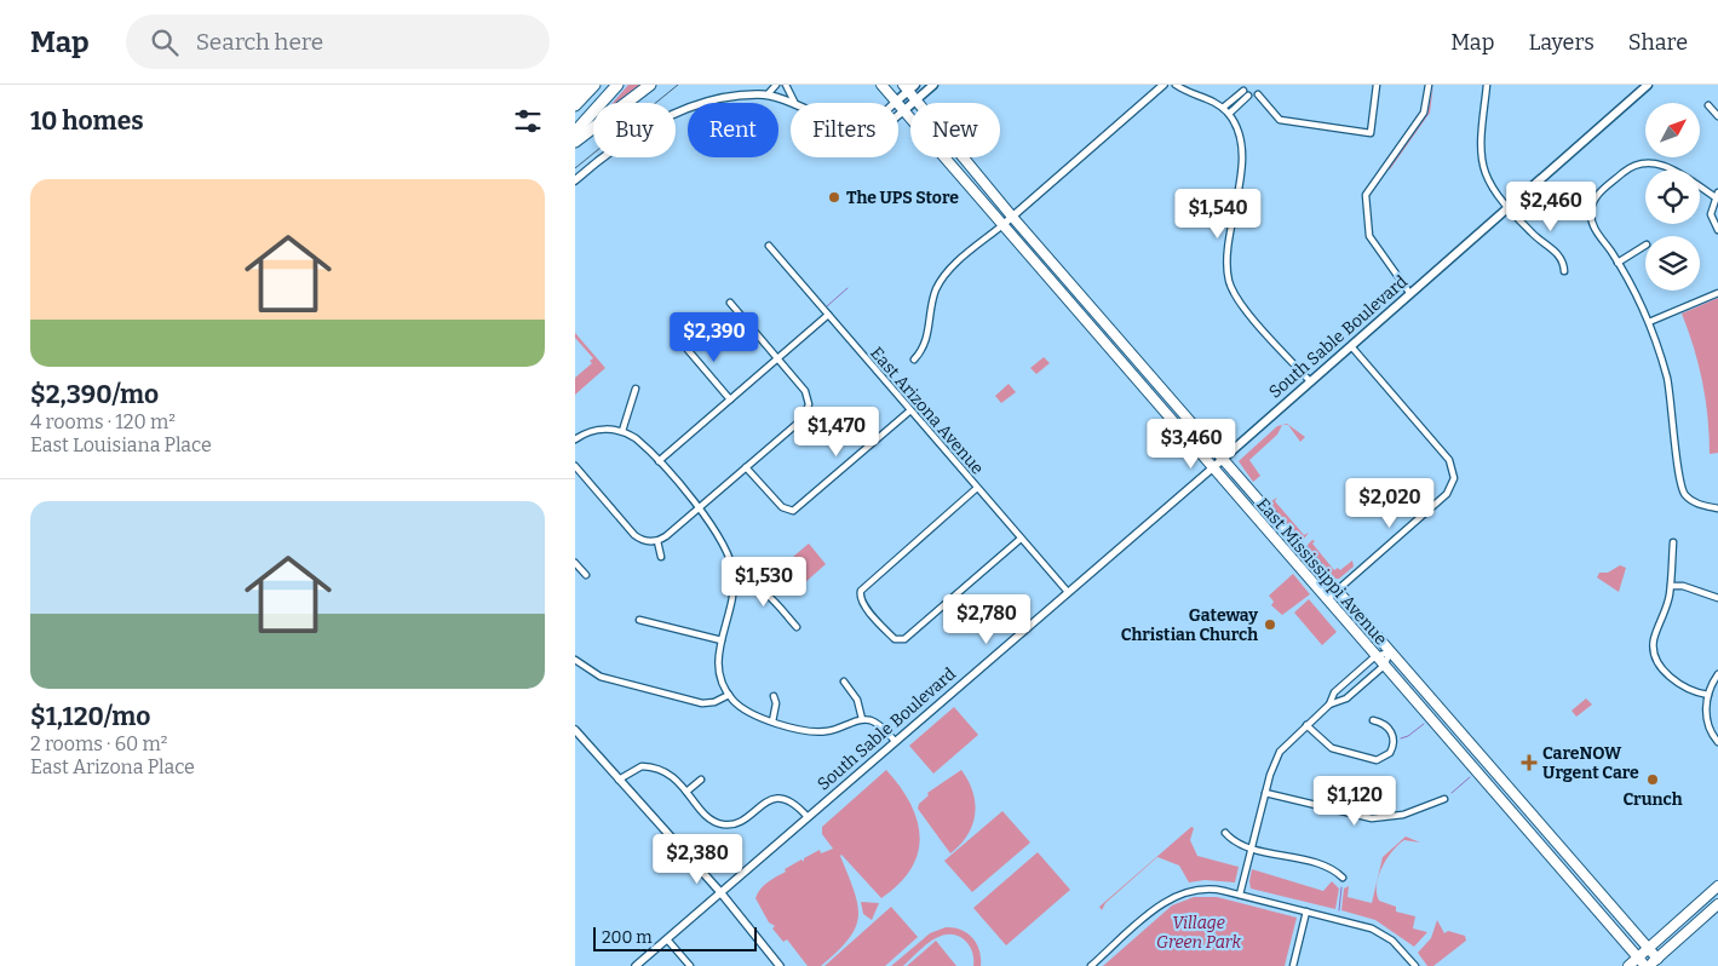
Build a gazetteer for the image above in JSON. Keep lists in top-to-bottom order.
{
  "streets": {
    "main road": ["South Sable Boulevard", "East Mississippi Avenue"],
    "street": ["East Arizona Avenue"]
  },
  "crossings": [
    ["South Sable Boulevard", "East Arizona Avenue"],
    ["South Sable Boulevard", "East Mississippi Avenue"]
  ],
  "parks": ["Village Green Park"],
  "places": {
    "other": ["The UPS Store", "Gateway Christian Church", "Crunch"],
    "health": ["CareNOW Urgent Care"]
  },
  "scale_bar": "200 m",
  "north": "top right",
  "page": {
    "header": "Map",
    "search": "Search here",
    "nav": ["Map", "Layers", "Share"],
    "heading": "10 homes",
    "chip": [
      "Buy",
      "Rent",
      "Filters",
      "New"
    ],
    "list": [
      {
        "name": "$2,390/mo",
        "note": "4 rooms · 120 m² · East Louisiana Place"
      },
      {
        "name": "$1,120/mo",
        "note": "2 rooms · 60 m² · East Arizona Place"
      }
    ],
    "price": [
      "$2,460",
      "$1,540",
      "$2,390",
      "$1,470",
      "$3,460",
      "$2,020",
      "$1,530",
      "$2,780",
      "$1,120",
      "$2,380"
    ],
    "scale": "200 m"
  }
}
